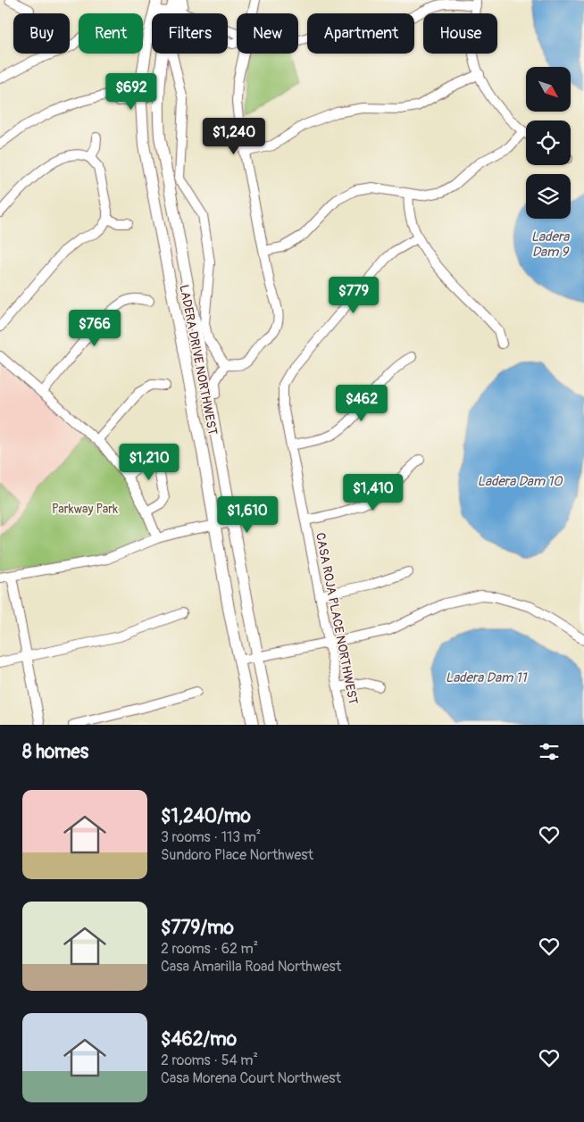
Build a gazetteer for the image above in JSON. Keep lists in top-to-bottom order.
{
  "streets": {
    "main road": ["LADERA DRIVE NORTHWEST"],
    "street": ["CASA ROJA PLACE NORTHWEST"]
  },
  "water": ["Ladera Dam 9", "Ladera Dam 10", "Ladera Dam 11"],
  "parks": ["Parkway Park"],
  "north": "bottom right",
  "page": {
    "chip": [
      "Buy",
      "Rent",
      "Filters",
      "New",
      "Apartment",
      "House"
    ],
    "price": [
      "$692",
      "$1,240",
      "$779",
      "$766",
      "$462",
      "$1,210",
      "$1,410",
      "$1,610"
    ],
    "heading": "8 homes",
    "list": [
      {
        "name": "$1,240/mo",
        "note": "3 rooms · 113 m² · Sundoro Place Northwest"
      },
      {
        "name": "$779/mo",
        "note": "2 rooms · 62 m² · Casa Amarilla Road Northwest"
      },
      {
        "name": "$462/mo",
        "note": "2 rooms · 54 m² · Casa Morena Court Northwest"
      }
    ]
  }
}
